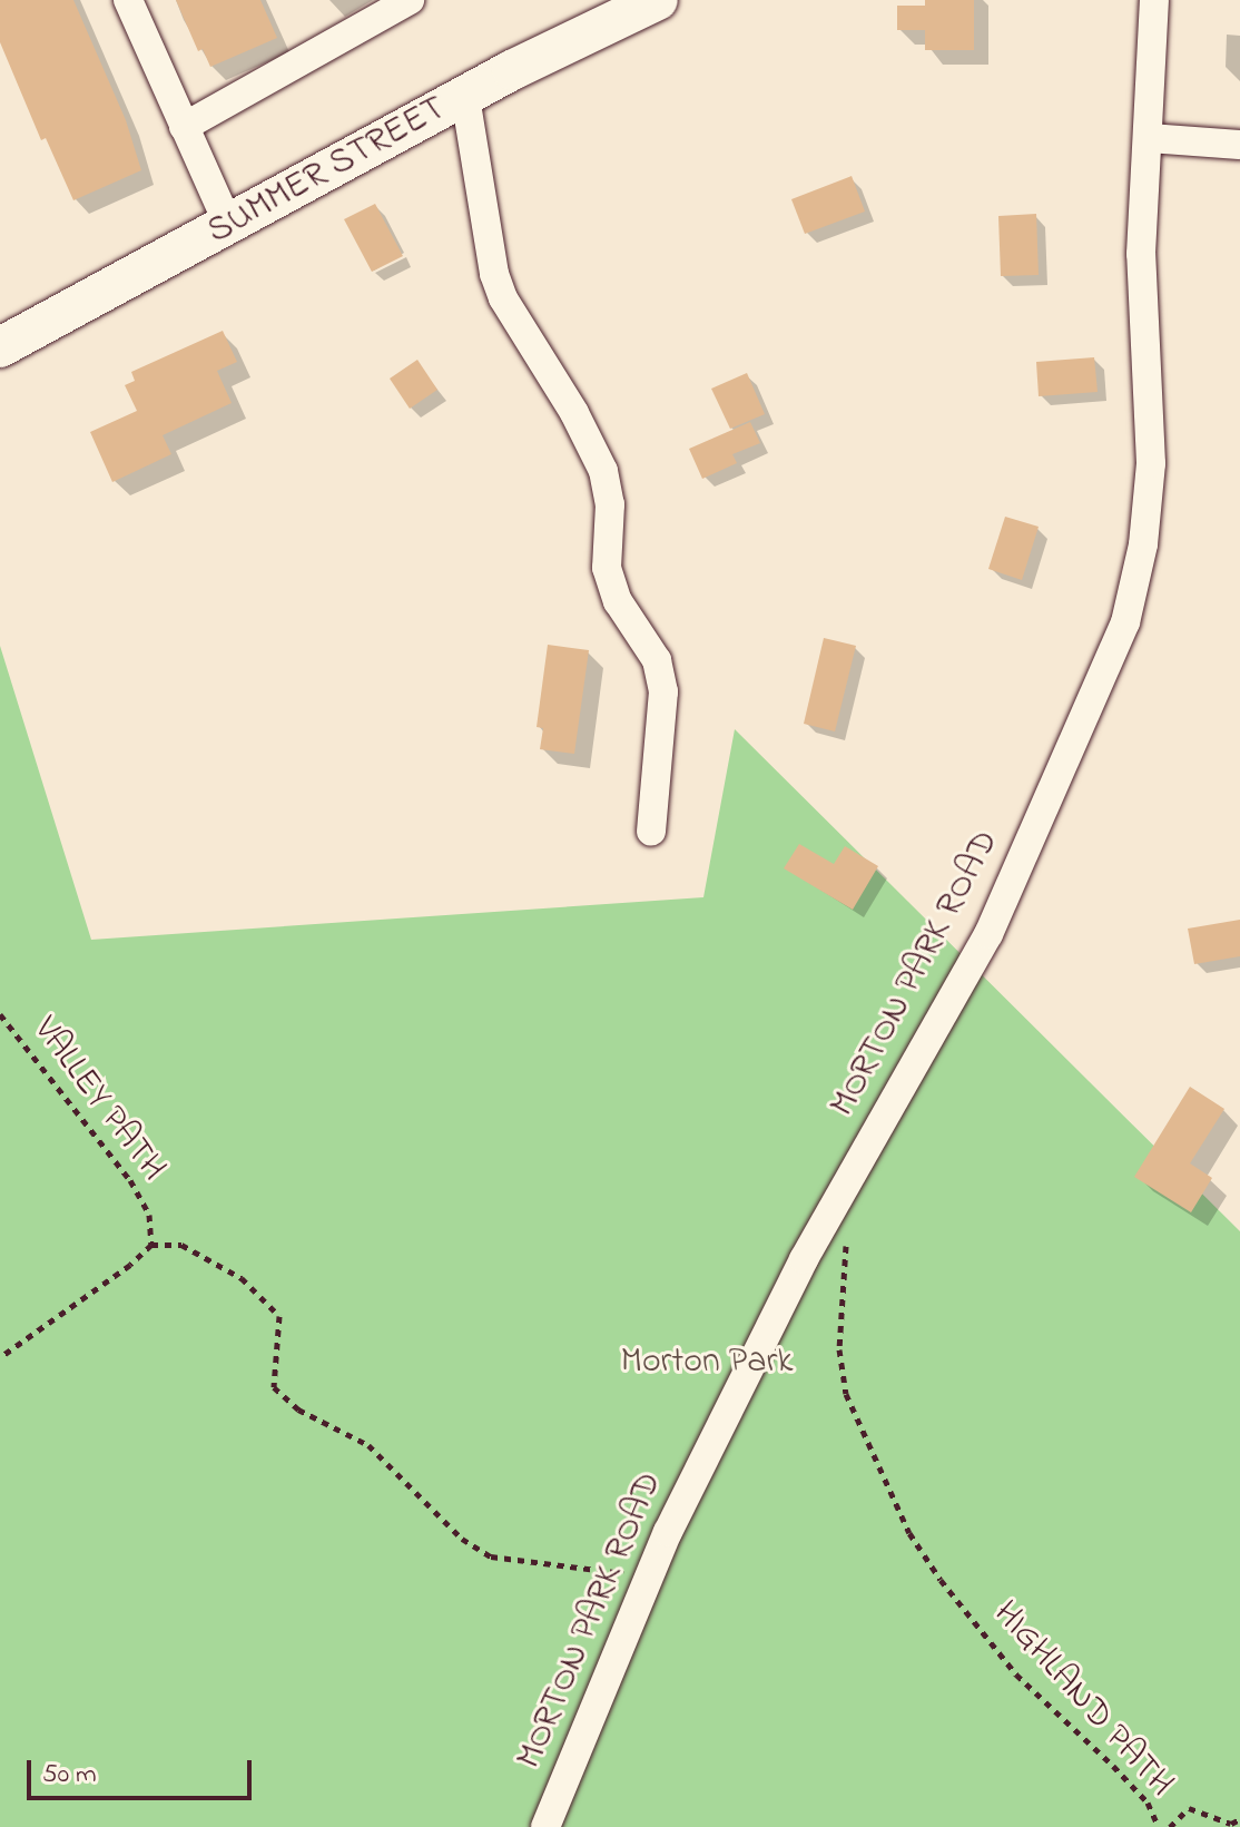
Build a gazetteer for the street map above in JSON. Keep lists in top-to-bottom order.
{
  "streets": {
    "main road": ["SUMMER STREET"],
    "street": ["MORTON PARK ROAD"],
    "path": ["VALLEY PATH", "HIGHLAND PATH"]
  },
  "parks": ["Morton Park"],
  "scale_bar": "50 m"
}
